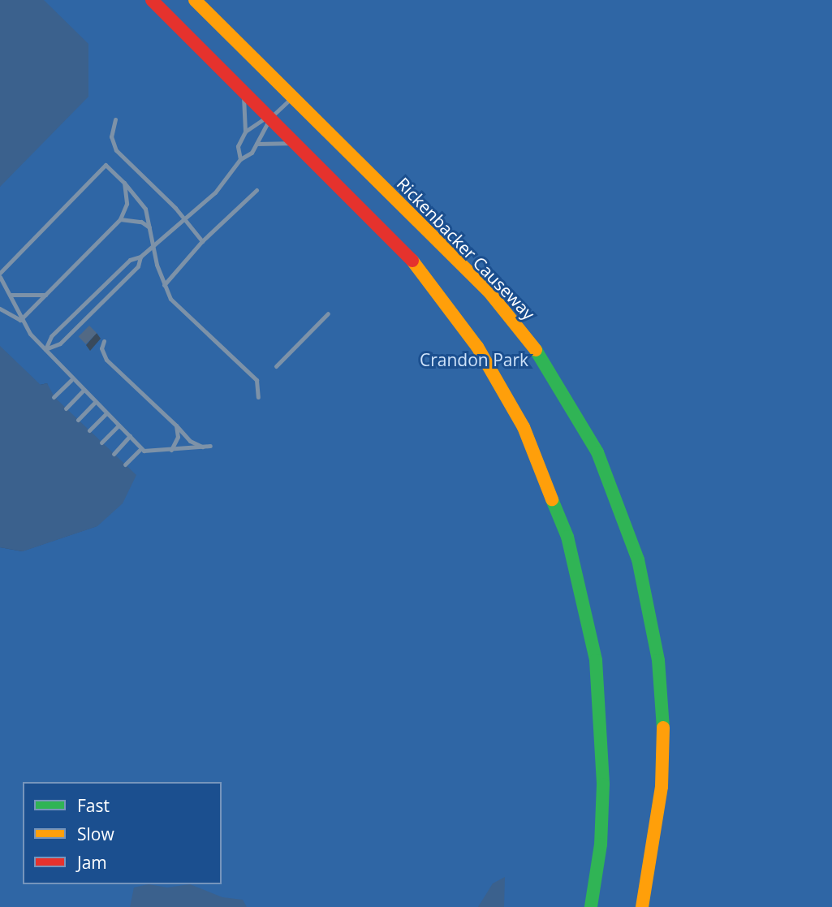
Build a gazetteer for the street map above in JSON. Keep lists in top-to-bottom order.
{
  "streets": {
    "main road": ["Rickenbacker Causeway"]
  },
  "parks": ["Crandon Park"],
  "legend": ["Fast", "Slow", "Jam"]
}
